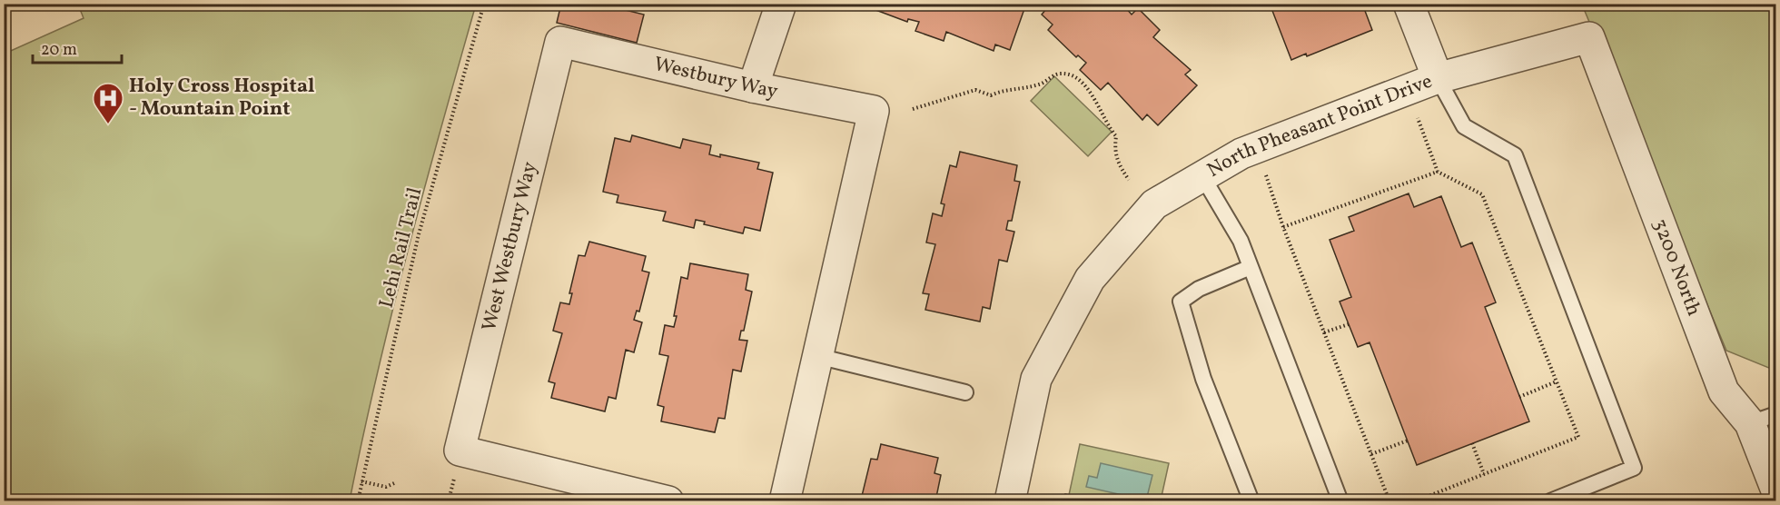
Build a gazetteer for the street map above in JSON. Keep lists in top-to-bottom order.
{
  "streets": {
    "street": [
      "Westbury Way",
      "North Pheasant Point Drive",
      "West Westbury Way",
      "3200 North"
    ],
    "path": ["Lehi Rail Trail"]
  },
  "crossings": [
    ["Westbury Way", "West Westbury Way"],
    ["North Pheasant Point Drive", "3200 North"]
  ],
  "places": {
    "hospital": ["Holy Cross Hospital - Mountain Point"]
  },
  "scale_bar": "20 m"
}
